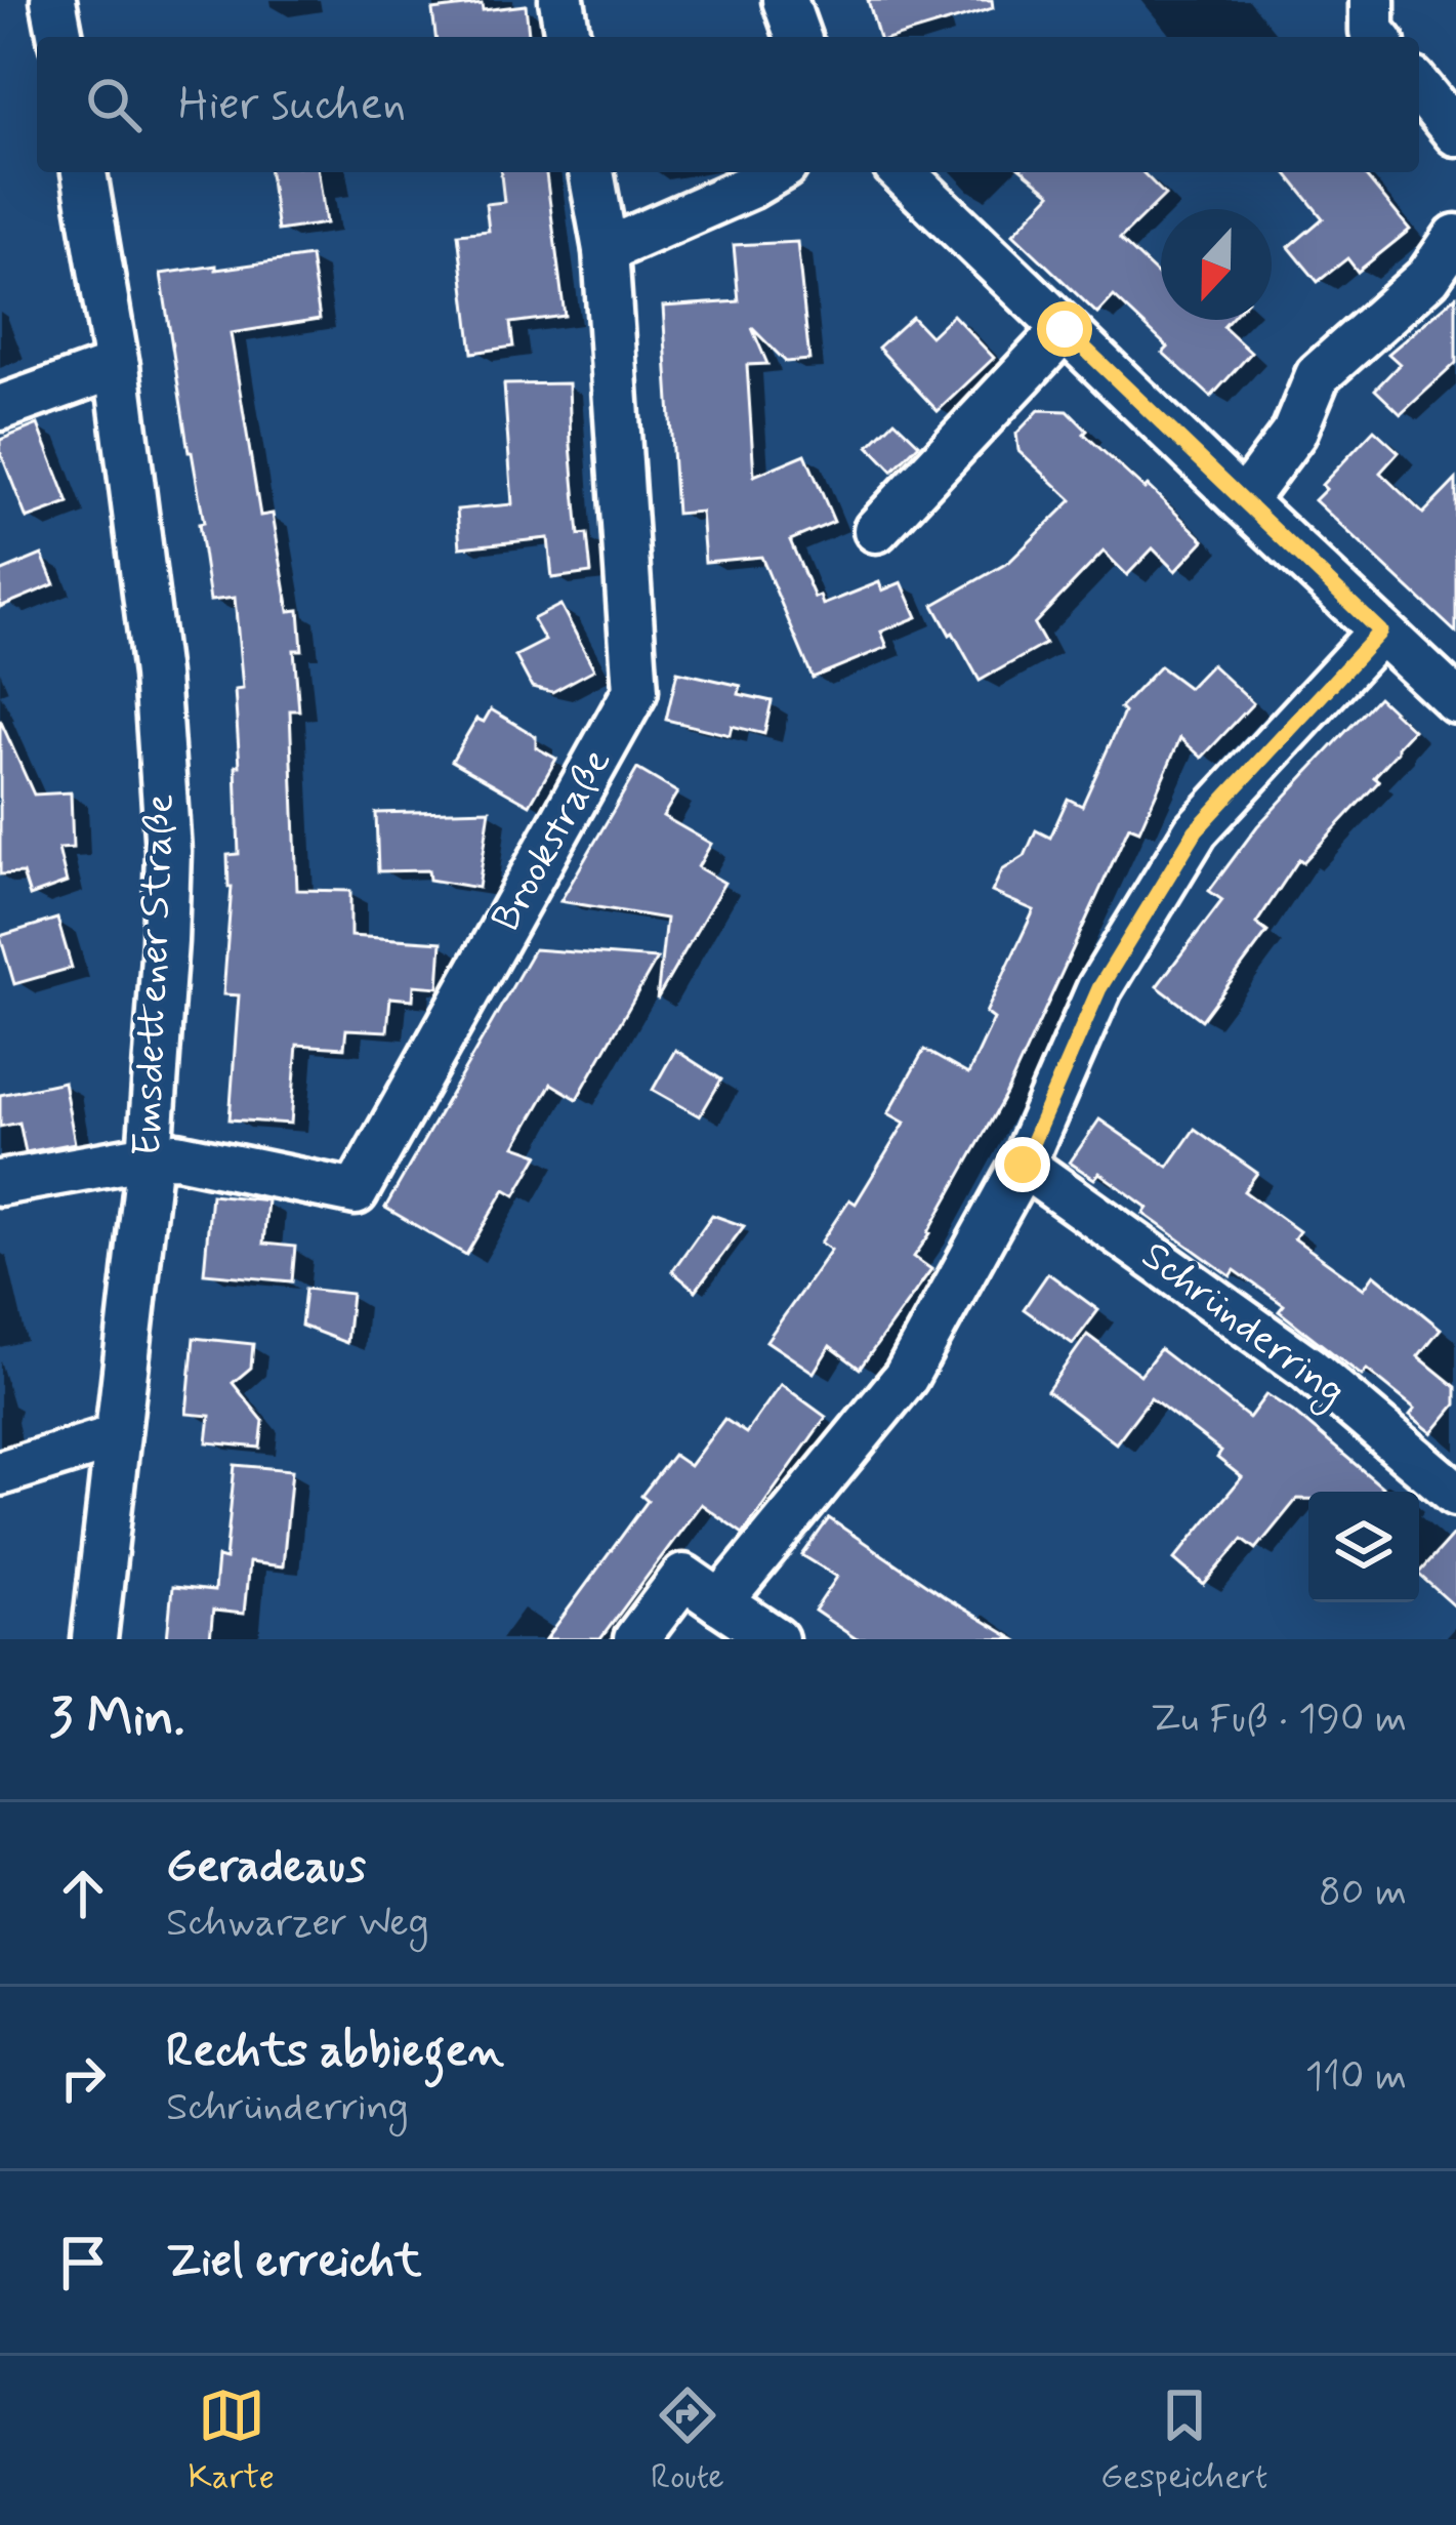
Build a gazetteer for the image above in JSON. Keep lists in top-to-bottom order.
{
  "streets": {
    "street": ["Brookstraße", "Emsdettener Straße", "Schründerring"]
  },
  "crossings": [
    ["Brookstraße", "Emsdettener Straße"]
  ],
  "north": "bottom",
  "page": {
    "search": "Hier suchen",
    "heading": ["3 Min.", "Zu Fuß · 190 m"],
    "list": [
      ["Geradeaus", "Schwarzer Weg", "80 m"],
      ["Rechts abbiegen", "Schründerring", "110 m"],
      "Ziel erreicht"
    ],
    "nav": ["Karte", "Route", "Gespeichert"]
  }
}
